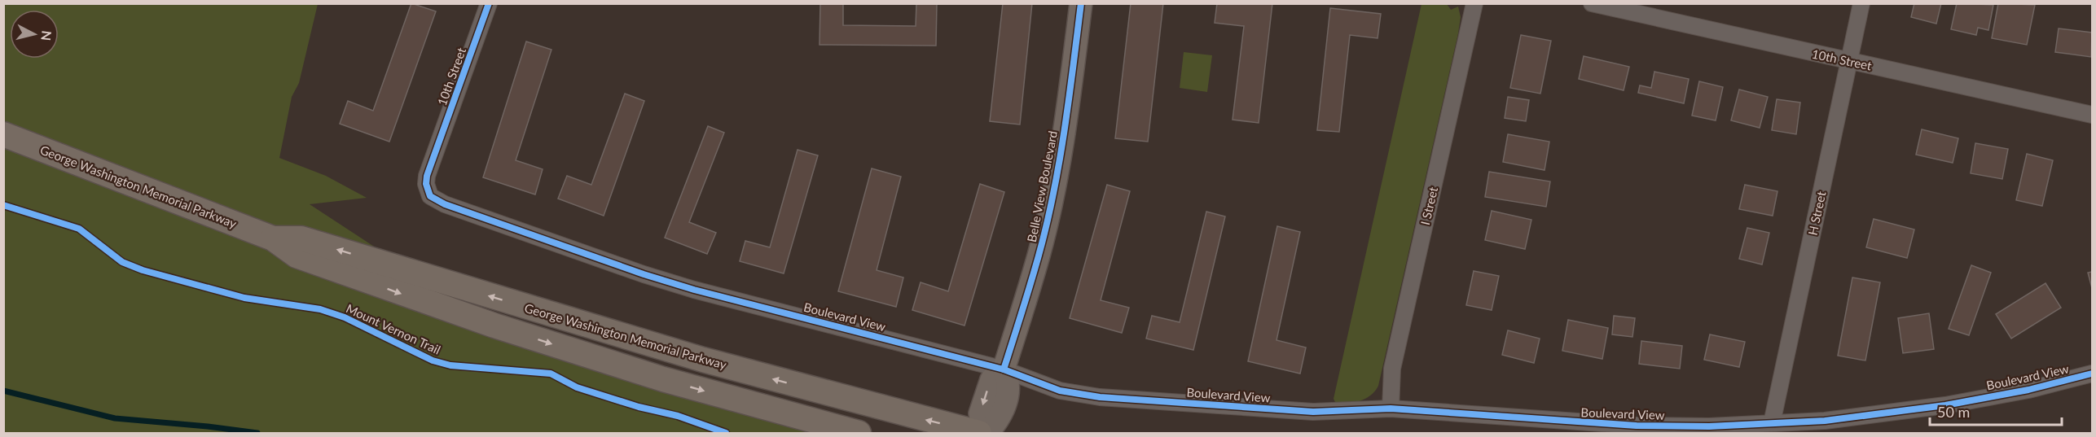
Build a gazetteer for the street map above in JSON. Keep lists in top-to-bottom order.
{
  "streets": {
    "main road": ["George Washington Memorial Parkway", "Belle View Boulevard"],
    "street": [
      "10th Street",
      "I Street",
      "H Street",
      "Boulevard View"
    ],
    "cycle path": ["Mount Vernon Trail"]
  },
  "crossings": [
    ["10th Street", "H Street"],
    ["10th Street", "Boulevard View"],
    ["Belle View Boulevard", "Boulevard View"],
    ["I Street", "Boulevard View"],
    ["H Street", "Boulevard View"]
  ],
  "scale_bar": "50 m",
  "north": "right"
}
